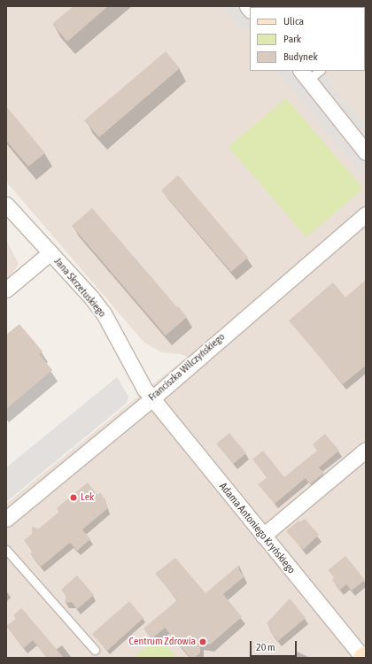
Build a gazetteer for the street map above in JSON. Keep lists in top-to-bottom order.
{
  "streets": {
    "street": ["Jana Skrzetuskiego", "Franciszka Wilczyńskiego", "Adama Antoniego Kryńskiego"]
  },
  "crossings": [
    ["Jana Skrzetuskiego", "Franciszka Wilczyńskiego"],
    ["Jana Skrzetuskiego", "Adama Antoniego Kryńskiego"],
    ["Franciszka Wilczyńskiego", "Adama Antoniego Kryńskiego"]
  ],
  "places": ["Lek", "Centrum Zdrowia"],
  "legend": ["Ulica", "Park", "Budynek"],
  "scale_bar": "20 m"
}
